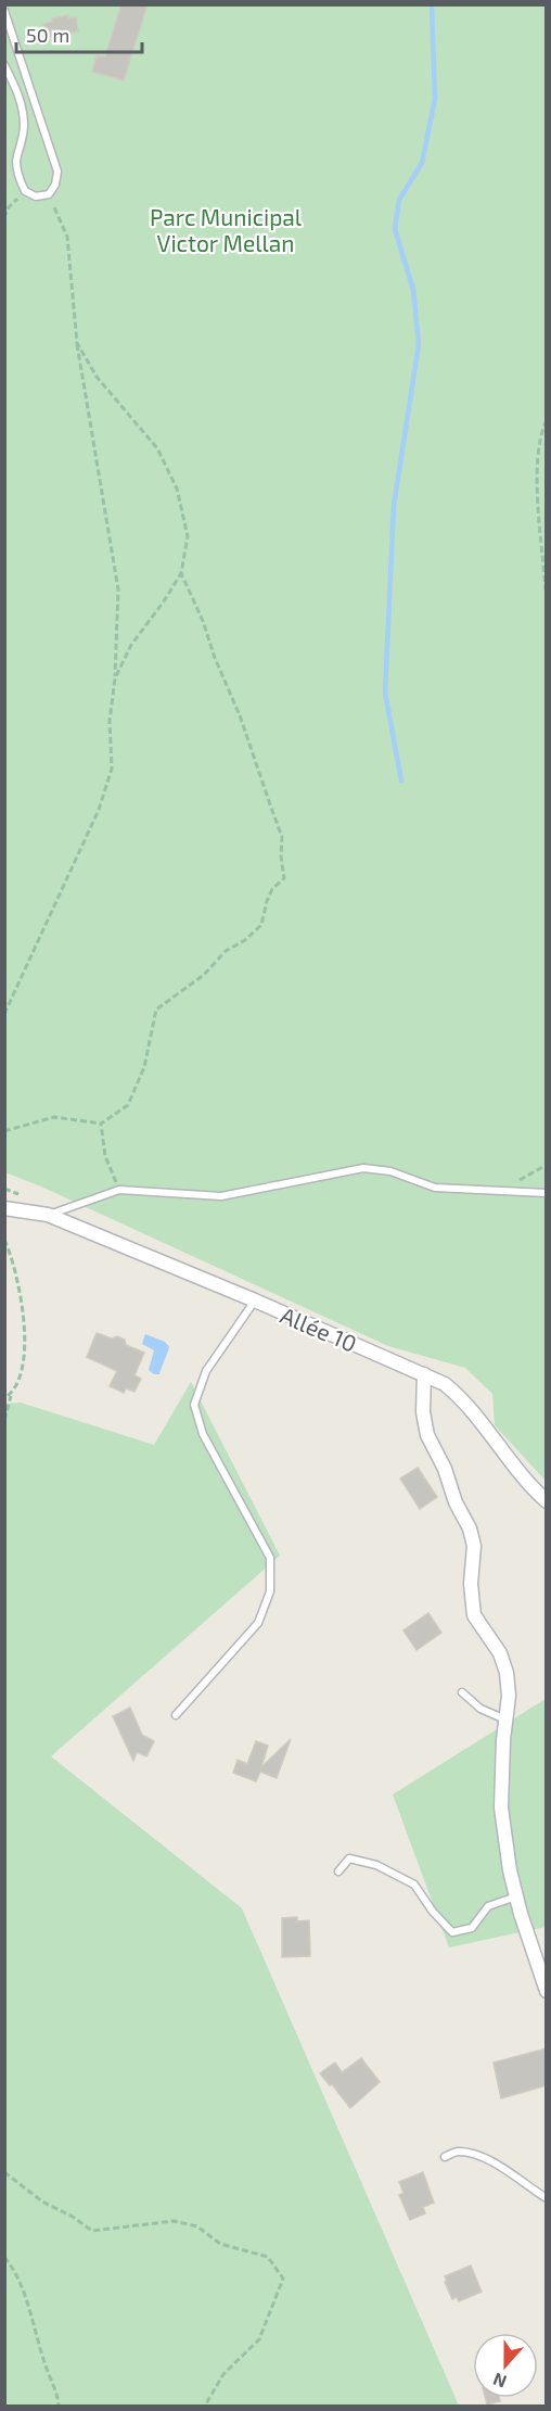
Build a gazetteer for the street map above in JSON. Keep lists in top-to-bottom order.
{
  "streets": {
    "street": ["Allée 10"]
  },
  "parks": ["Parc Municipal Victor Mellan"],
  "scale_bar": "50 m",
  "north": "bottom"
}
